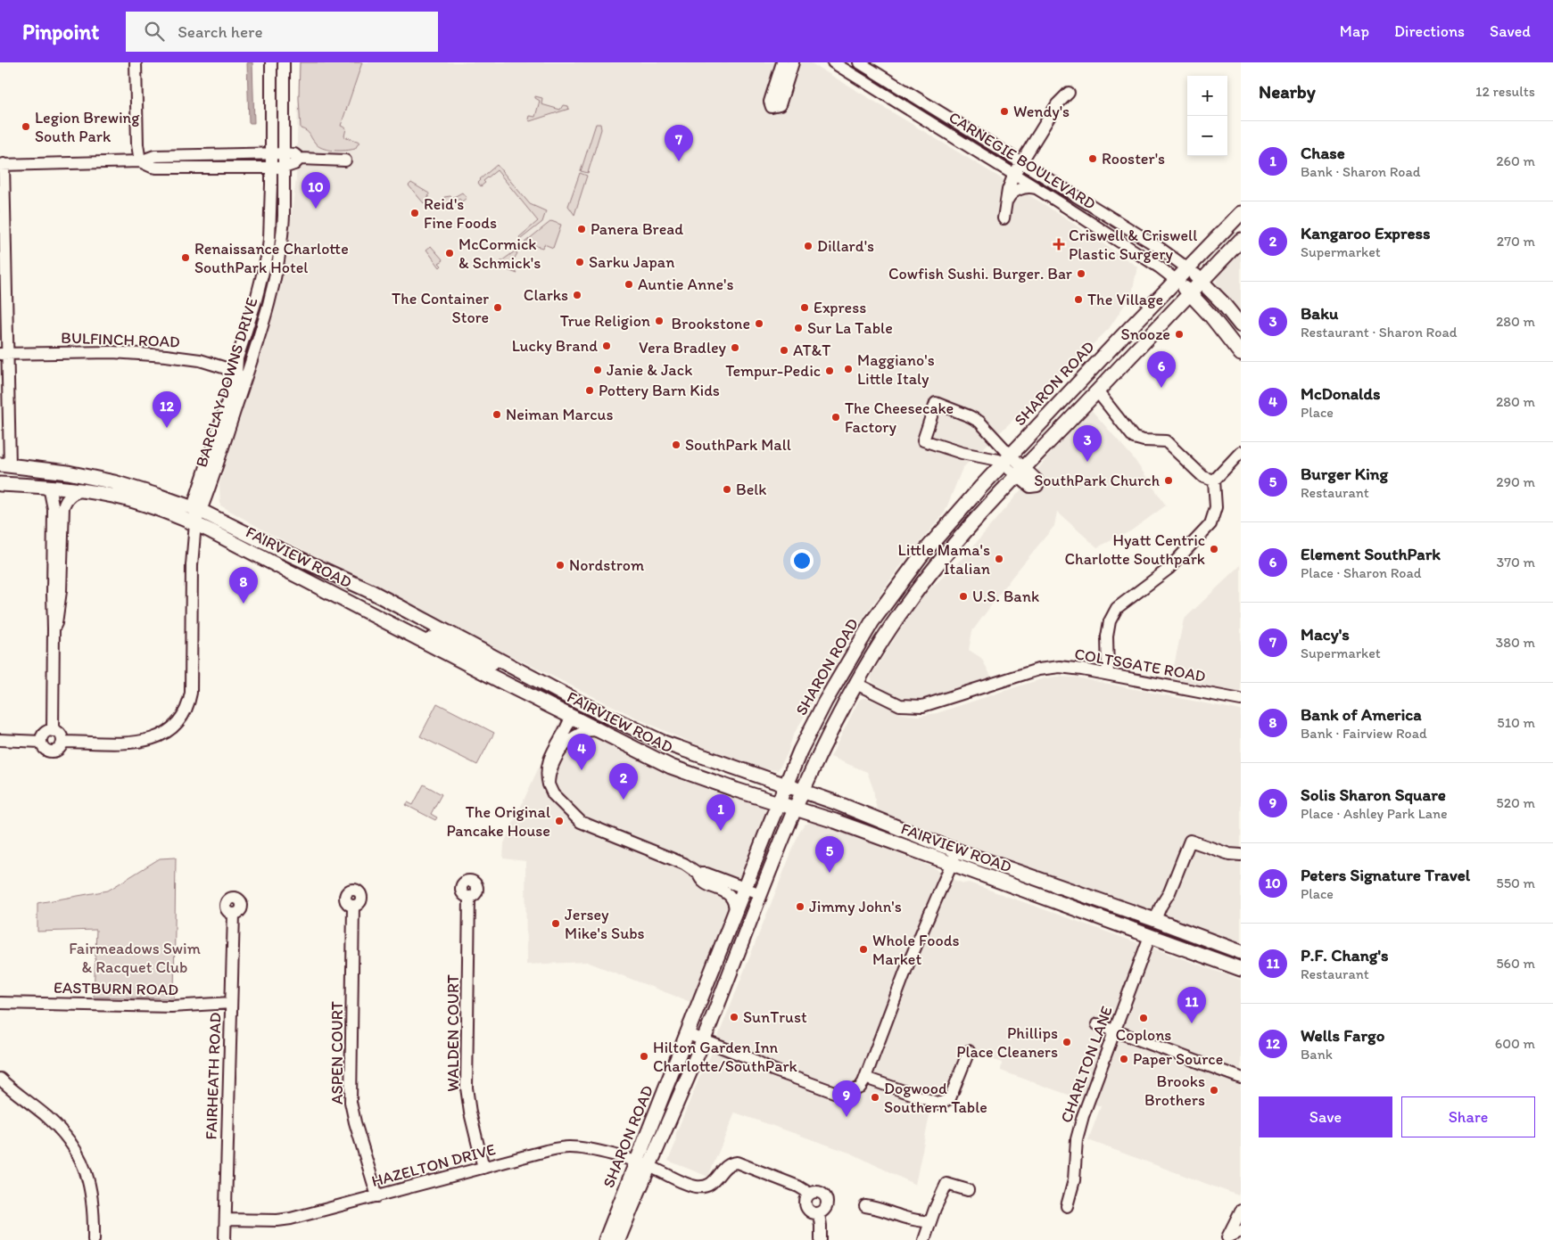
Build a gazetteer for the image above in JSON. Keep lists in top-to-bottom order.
{
  "streets": {
    "main road": ["CARNEGIE BOULEVARD", "SHARON ROAD", "FAIRVIEW ROAD"],
    "street": [
      "BULFINCH ROAD",
      "BARCLAY DOWNS DRIVE",
      "COLTSGATE ROAD",
      "EASTBURN ROAD",
      "WALDEN COURT",
      "ASPEN COURT",
      "CHARLTON LANE",
      "FAIRHEATH ROAD",
      "HAZELTON DRIVE"
    ]
  },
  "crossings": [
    ["CARNEGIE BOULEVARD", "SHARON ROAD"],
    ["BULFINCH ROAD", "BARCLAY DOWNS DRIVE"],
    ["BARCLAY DOWNS DRIVE", "FAIRVIEW ROAD"],
    ["SHARON ROAD", "FAIRVIEW ROAD"],
    ["SHARON ROAD", "COLTSGATE ROAD"],
    ["SHARON ROAD", "HAZELTON DRIVE"],
    ["FAIRVIEW ROAD", "CHARLTON LANE"],
    ["EASTBURN ROAD", "FAIRHEATH ROAD"],
    ["WALDEN COURT", "HAZELTON DRIVE"],
    ["ASPEN COURT", "HAZELTON DRIVE"],
    ["FAIRHEATH ROAD", "HAZELTON DRIVE"]
  ],
  "parks": ["Fairmeadows Swim & Racquet Club"],
  "places": {
    "other": [
      "Wendy's",
      "Legion Brewing South Park",
      "Rooster's",
      "Reid's Fine Foods",
      "Panera Bread",
      "Dillard's",
      "McCormick & Schmick's",
      "Renaissance Charlotte SouthPark Hotel",
      "Sarku Japan",
      "Cowfish Sushi. Burger. Bar",
      "Auntie Anne's",
      "Clarks",
      "The Village",
      "The Container Store",
      "Express",
      "True Religion",
      "Brookstone",
      "Sur La Table",
      "Snooze",
      "Lucky Brand",
      "Vera Bradley",
      "AT&T",
      "Maggiano's Little Italy",
      "Janie & Jack",
      "Tempur-Pedic",
      "Pottery Barn Kids",
      "Neiman Marcus",
      "The Cheesecake Factory",
      "SouthPark Mall",
      "SouthPark Church",
      "Belk",
      "Hyatt Centric Charlotte Southpark",
      "Little Mama's Italian",
      "Nordstrom",
      "U.S. Bank",
      "The Original Pancake House",
      "Jimmy John's",
      "Jersey Mike's Subs",
      "Whole Foods Market",
      "SunTrust",
      "Coplons",
      "Phillips Place Cleaners",
      "Hilton Garden Inn Charlotte/SouthPark",
      "Paper Source",
      "Brooks Brothers",
      "Dogwood Southern Table"
    ],
    "health": ["Criswell & Criswell Plastic Surgery"]
  },
  "page": {
    "header": "Pinpoint",
    "search": "Search here",
    "nav": ["Map", "Directions", "Saved"],
    "heading": ["Nearby", "12 results"],
    "map_buttons": ["+", "−"],
    "list": [
      {
        "mark": "1",
        "name": "Chase",
        "note": "Bank · Sharon Road",
        "value": "260 m"
      },
      {
        "mark": "2",
        "name": "Kangaroo Express",
        "note": "Supermarket",
        "value": "270 m"
      },
      {
        "mark": "3",
        "name": "Baku",
        "note": "Restaurant · Sharon Road",
        "value": "280 m"
      },
      {
        "mark": "4",
        "name": "McDonalds",
        "note": "Place",
        "value": "280 m"
      },
      {
        "mark": "5",
        "name": "Burger King",
        "note": "Restaurant",
        "value": "290 m"
      },
      {
        "mark": "6",
        "name": "Element SouthPark",
        "note": "Place · Sharon Road",
        "value": "370 m"
      },
      {
        "mark": "7",
        "name": "Macy's",
        "note": "Supermarket",
        "value": "380 m"
      },
      {
        "mark": "8",
        "name": "Bank of America",
        "note": "Bank · Fairview Road",
        "value": "510 m"
      },
      {
        "mark": "9",
        "name": "Solis Sharon Square",
        "note": "Place · Ashley Park Lane",
        "value": "520 m"
      },
      {
        "mark": "10",
        "name": "Peters Signature Travel",
        "note": "Place",
        "value": "550 m"
      },
      {
        "mark": "11",
        "name": "P.F. Chang's",
        "note": "Restaurant",
        "value": "560 m"
      },
      {
        "mark": "12",
        "name": "Wells Fargo",
        "note": "Bank",
        "value": "600 m"
      }
    ],
    "pins": [
      "7",
      "10",
      "6",
      "12",
      "3",
      "8",
      "4",
      "2",
      "1",
      "5",
      "11",
      "9"
    ],
    "buttons": ["Save", "Share"]
  }
}
